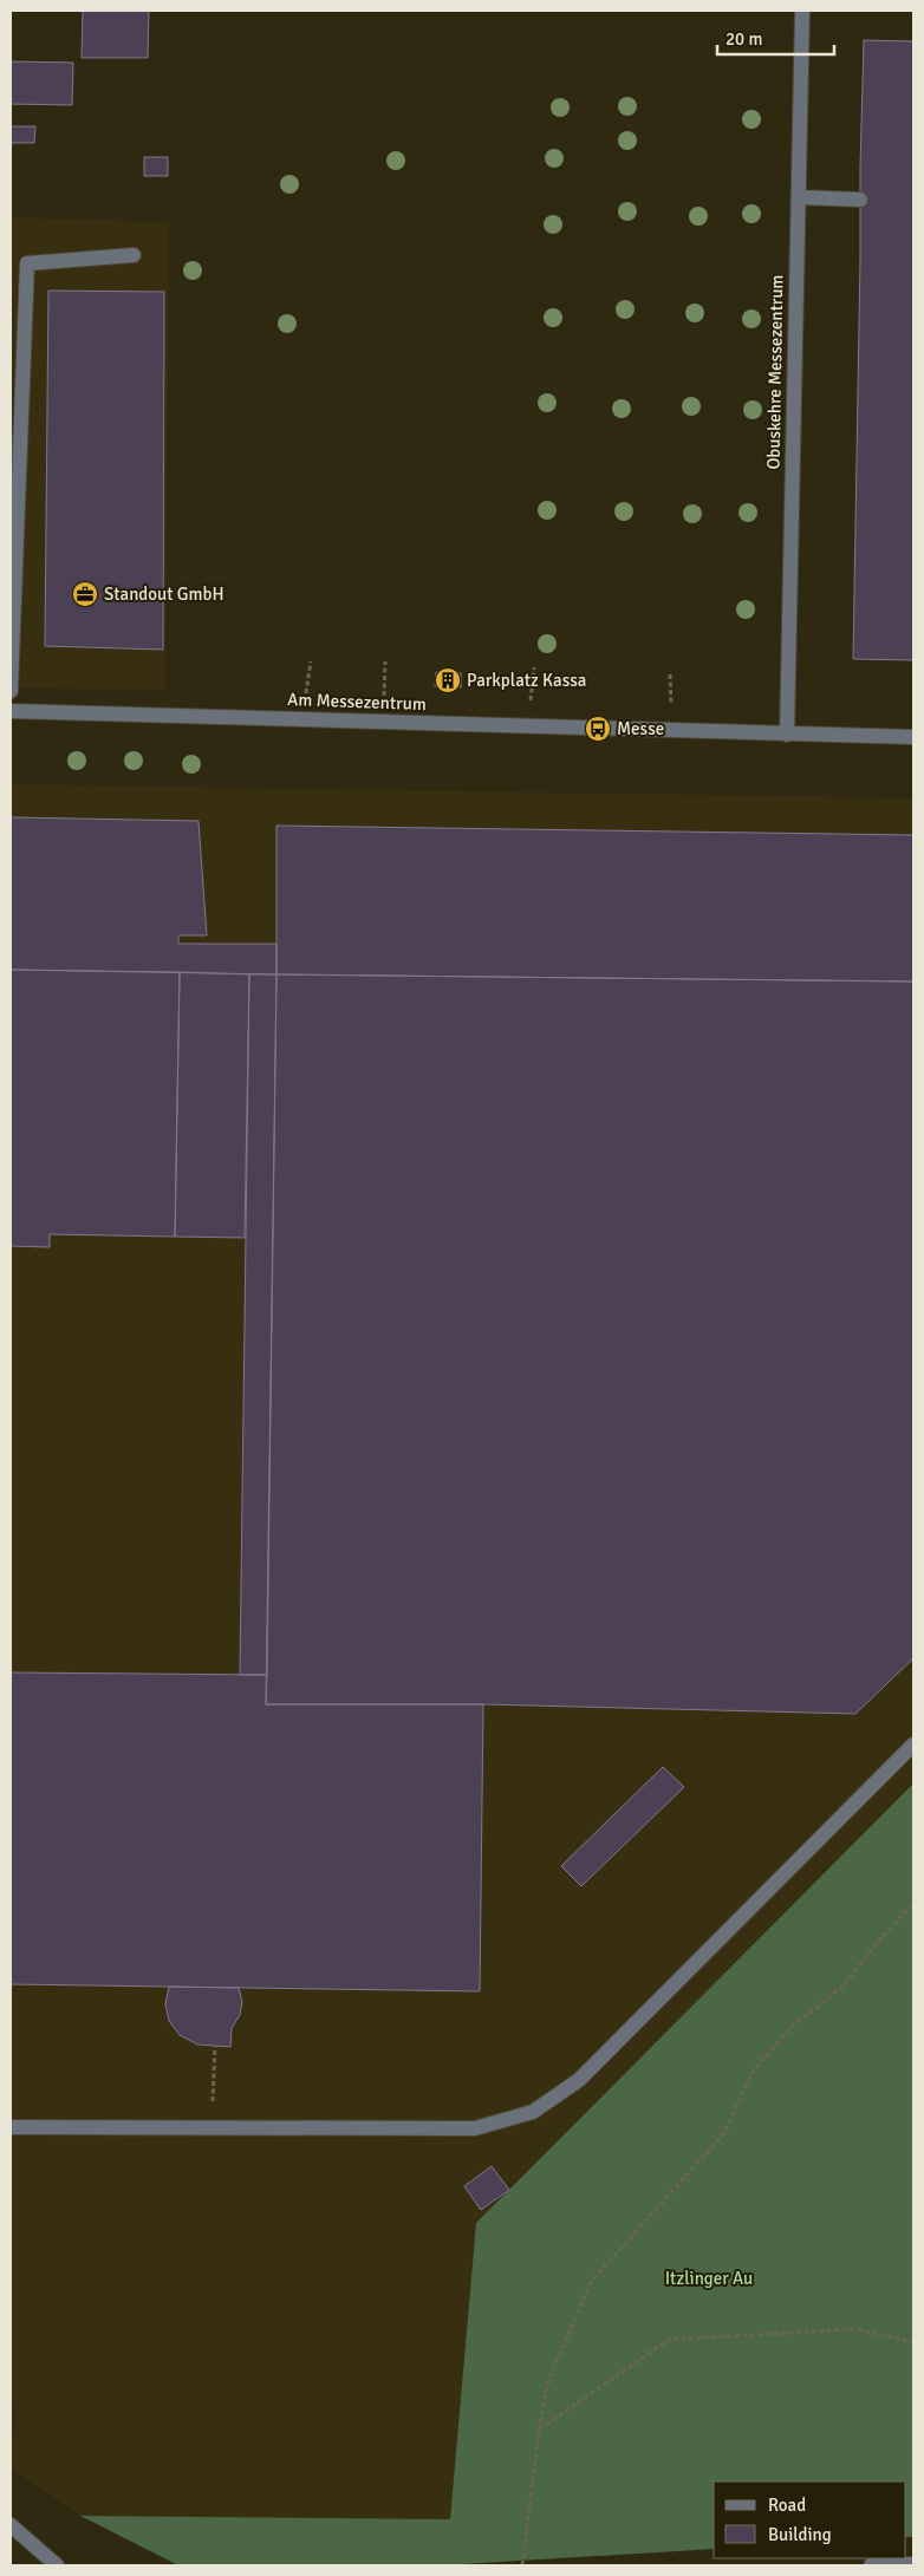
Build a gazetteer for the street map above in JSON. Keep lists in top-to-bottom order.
{
  "streets": {
    "street": ["Obuskehre Messezentrum", "Am Messezentrum"]
  },
  "crossings": [
    ["Obuskehre Messezentrum", "Am Messezentrum"]
  ],
  "parks": ["Itzlinger Au"],
  "places": {
    "office": ["Standout GmbH"],
    "building": ["Parkplatz Kassa"],
    "bus stop": ["Messe"]
  },
  "legend": ["Road", "Building"],
  "scale_bar": "20 m"
}
